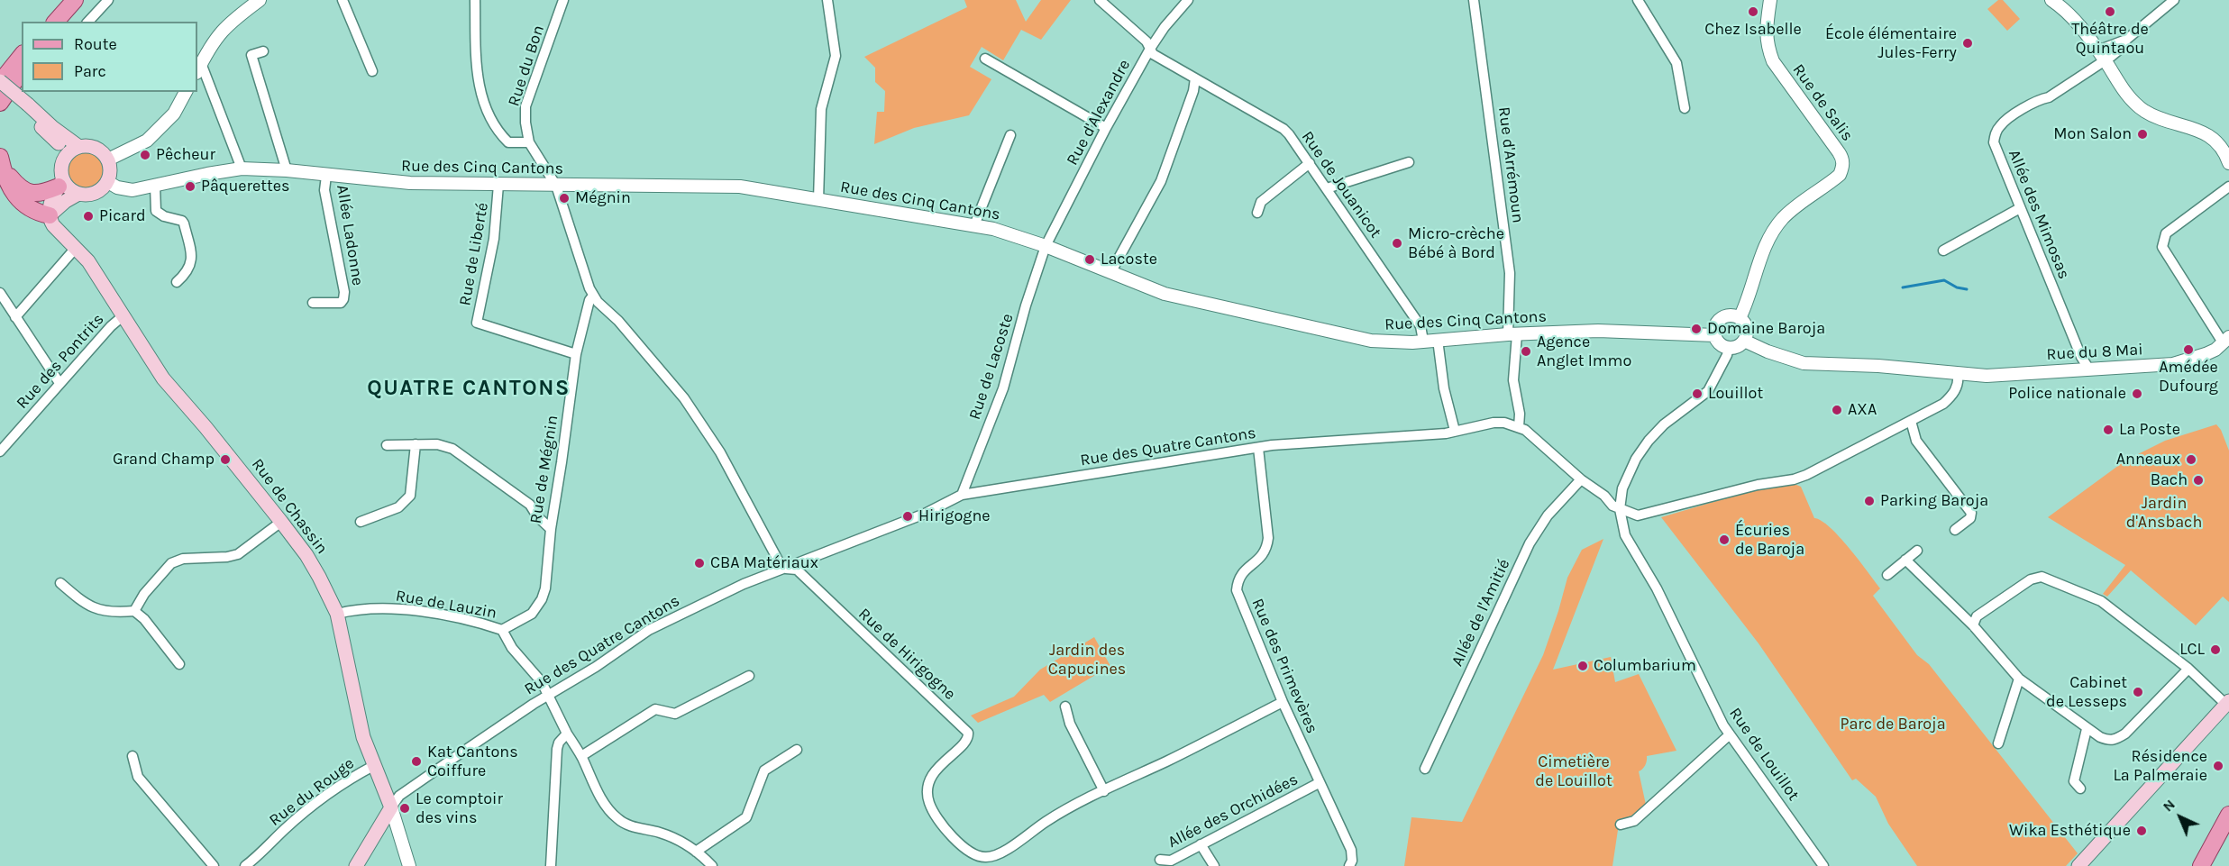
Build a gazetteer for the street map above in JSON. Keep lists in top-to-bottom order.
{
  "streets": {
    "main road": ["Rue de Chassin"],
    "street": [
      "Rue du Bon",
      "Rue de Salis",
      "Rue d'Alexandre",
      "Rue d'Arrémoun",
      "Rue des Cinq Cantons",
      "Rue de Jouanicot",
      "Allée des Mimosas",
      "Allée Ladonne",
      "Rue de Liberté",
      "Rue du 8 Mai",
      "Rue des Pontrits",
      "Rue de Lacoste",
      "Rue des Quatre Cantons",
      "Rue de Mégnin",
      "Rue de Lauzin",
      "Allée de l'Amitié",
      "Rue de Hirigogne",
      "Rue des Primevères",
      "Rue de Louillot",
      "Rue du Rouge",
      "Allée des Orchidées"
    ]
  },
  "crossings": [
    ["Rue du Bon", "Rue de Hirigogne"],
    ["Rue de Salis", "Rue des Cinq Cantons"],
    ["Rue d'Alexandre", "Rue des Cinq Cantons"],
    ["Rue d'Alexandre", "Rue de Jouanicot"],
    ["Rue d'Alexandre", "Rue de Lacoste"],
    ["Rue d'Arrémoun", "Rue des Cinq Cantons"],
    ["Rue d'Arrémoun", "Rue des Quatre Cantons"],
    ["Rue des Cinq Cantons", "Rue de Jouanicot"],
    ["Rue des Cinq Cantons", "Allée Ladonne"],
    ["Rue des Cinq Cantons", "Rue de Liberté"],
    ["Rue des Cinq Cantons", "Rue de Lacoste"],
    ["Rue des Cinq Cantons", "Rue de Hirigogne"],
    ["Allée des Mimosas", "Rue du 8 Mai"],
    ["Rue de Liberté", "Rue de Mégnin"],
    ["Rue des Pontrits", "Rue de Chassin"],
    ["Rue de Lacoste", "Rue des Quatre Cantons"],
    ["Rue des Quatre Cantons", "Rue de Chassin"],
    ["Rue des Quatre Cantons", "Rue de Lauzin"],
    ["Rue des Quatre Cantons", "Rue de Hirigogne"],
    ["Rue des Quatre Cantons", "Rue des Primevères"],
    ["Rue de Mégnin", "Rue de Lauzin"],
    ["Rue de Mégnin", "Rue de Hirigogne"],
    ["Rue de Chassin", "Rue de Lauzin"],
    ["Rue de Chassin", "Rue du Rouge"],
    ["Rue de Hirigogne", "Rue des Primevères"],
    ["Rue des Primevères", "Allée des Orchidées"]
  ],
  "districts": ["QUATRE CANTONS"],
  "parks": [
    "Jardin d'Ansbach",
    "Jardin des Capucines",
    "Parc de Baroja",
    "Cimetière de Louillot"
  ],
  "places": [
    "Chez Isabelle",
    "Théâtre de Quintaou",
    "École élémentaire Jules-Ferry",
    "Mon Salon",
    "Pêcheur",
    "Pâquerettes",
    "Mégnin",
    "Picard",
    "Micro-crèche Bébé à Bord",
    "Lacoste",
    "Domaine Baroja",
    "Amédée Dufourg",
    "Agence Anglet Immo",
    "Louillot",
    "Police nationale",
    "AXA",
    "La Poste",
    "Grand Champ",
    "Anneaux",
    "Bach",
    "Parking Baroja",
    "Hirigogne",
    "Écuries de Baroja",
    "CBA Matériaux",
    "LCL",
    "Columbarium",
    "Cabinet de Lesseps",
    "Kat Cantons Coiffure",
    "Résidence La Palmeraie",
    "Le comptoir des vins",
    "Wika Esthétique"
  ],
  "legend": ["Route", "Parc"],
  "north": "top left"
}
